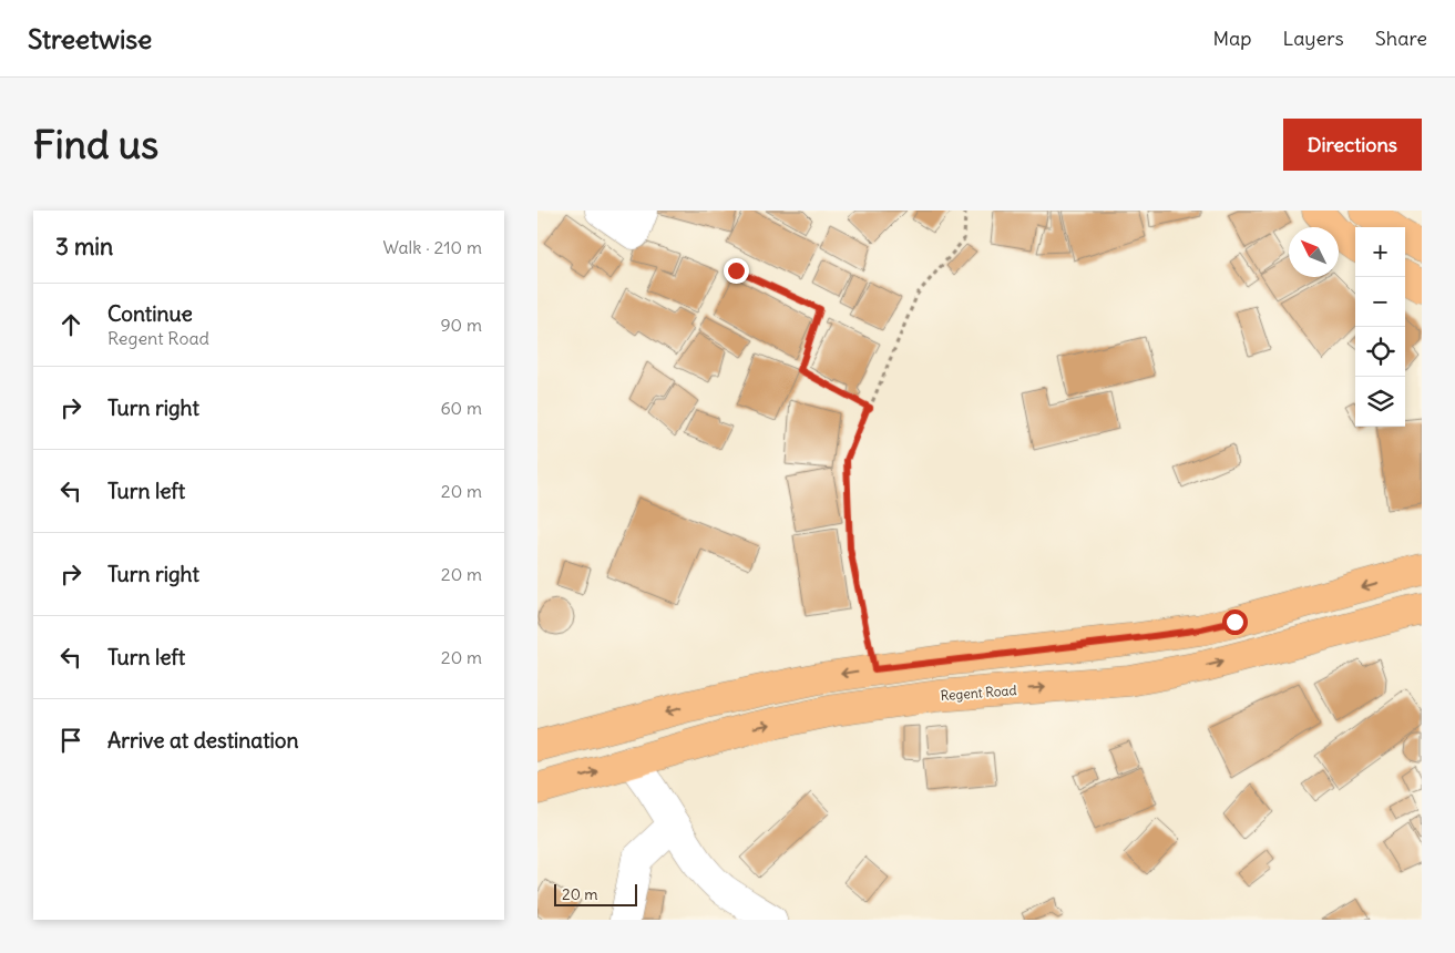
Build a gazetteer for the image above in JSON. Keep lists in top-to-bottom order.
{
  "streets": {
    "main road": ["Regent Road"]
  },
  "scale_bar": "20 m",
  "north": "top left",
  "page": {
    "header": "Streetwise",
    "nav": ["Map", "Layers", "Share"],
    "buttons": "Directions",
    "title": "Find us",
    "heading": ["3 min", "Walk · 210 m"],
    "map_buttons": ["+", "−"],
    "list": [
      ["Continue", "Regent Road", "90 m"],
      ["Turn right", "60 m"],
      ["Turn left", "20 m"],
      ["Turn right", "20 m"],
      ["Turn left", "20 m"],
      "Arrive at destination"
    ],
    "scale": "20 m"
  }
}
